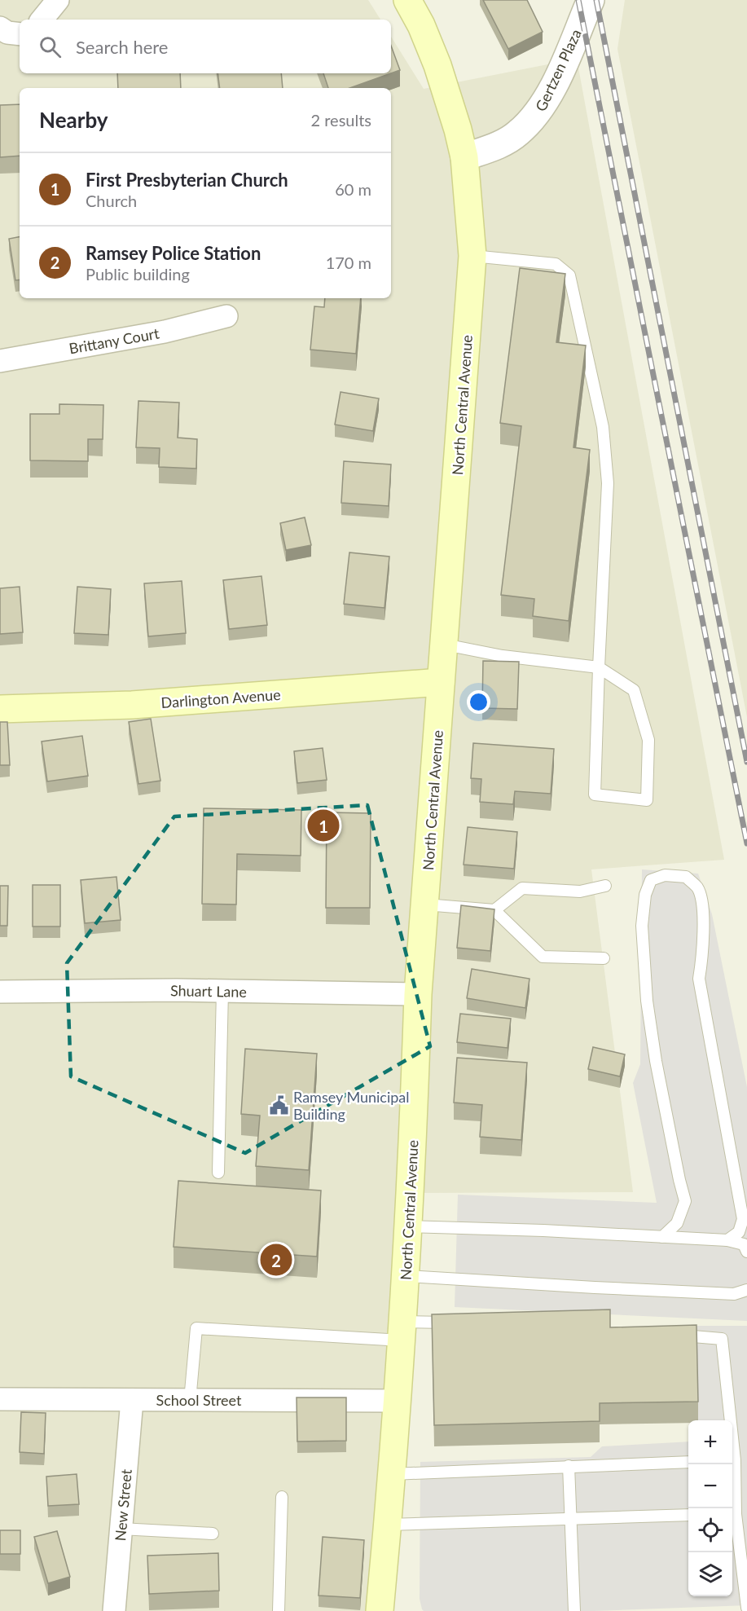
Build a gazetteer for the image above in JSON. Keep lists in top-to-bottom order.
{
  "streets": {
    "main road": ["North Central Avenue", "Darlington Avenue"],
    "street": [
      "Gertzen Plaza",
      "Brittany Court",
      "Shuart Lane",
      "School Street",
      "New Street"
    ]
  },
  "crossings": [
    ["Gertzen Plaza", "North Central Avenue"],
    ["North Central Avenue", "Darlington Avenue"],
    ["North Central Avenue", "Shuart Lane"],
    ["North Central Avenue", "School Street"],
    ["School Street", "New Street"]
  ],
  "places": {
    "public building": ["Ramsey Municipal Building"]
  },
  "page": {
    "search": "Search here",
    "heading": ["Nearby", "2 results"],
    "list": [
      {
        "mark": "1",
        "name": "First Presbyterian Church",
        "note": "Church",
        "value": "60 m"
      },
      {
        "mark": "2",
        "name": "Ramsey Police Station",
        "note": "Public building",
        "value": "170 m"
      }
    ],
    "pins": ["1", "2"],
    "map_buttons": ["+", "−"]
  }
}
